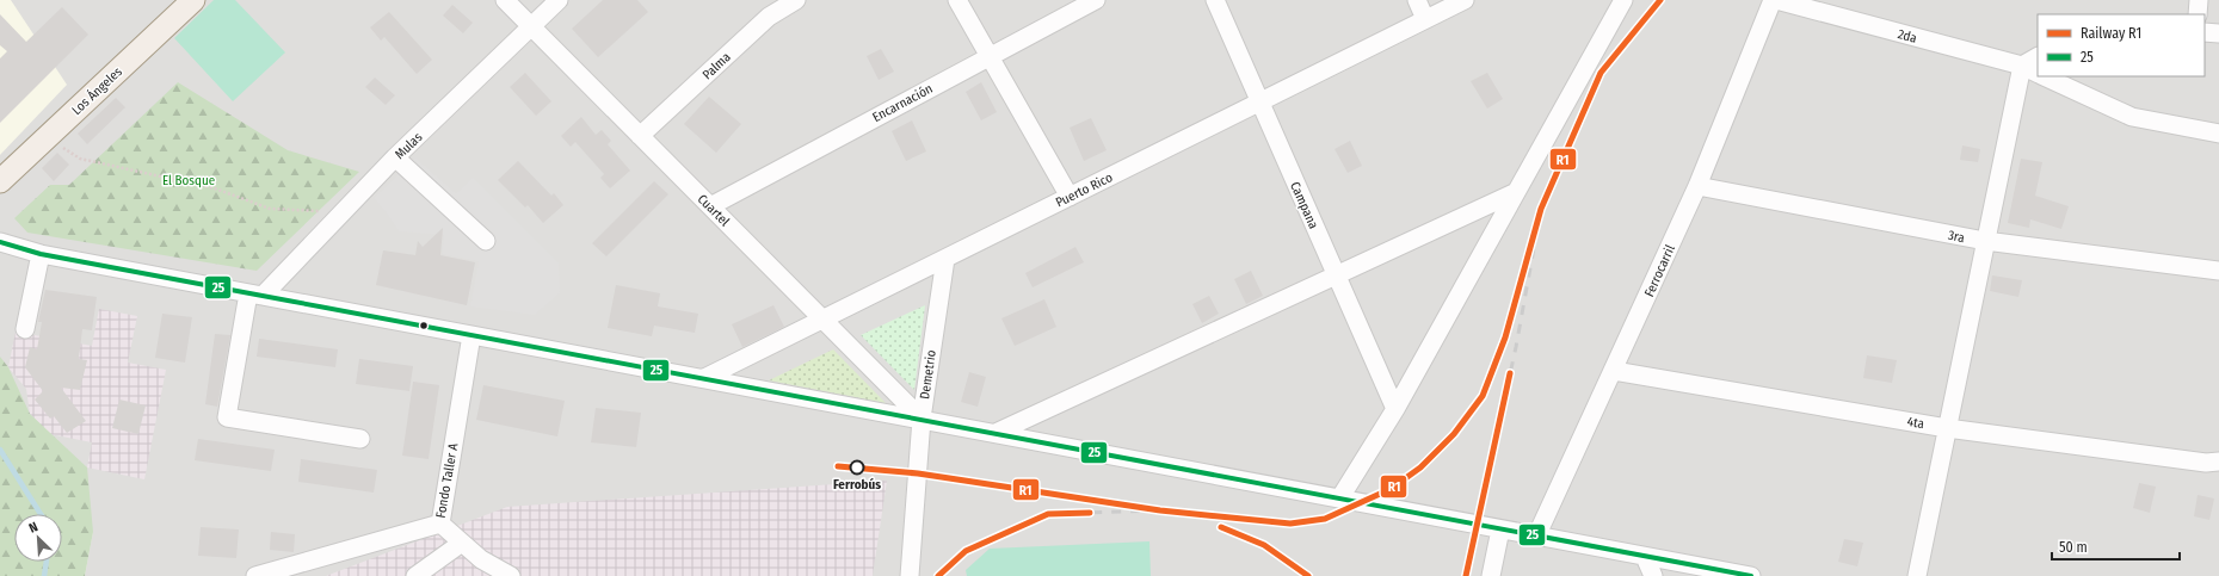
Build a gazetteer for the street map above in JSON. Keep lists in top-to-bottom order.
{
  "streets": {
    "main road": ["Los Ángeles"],
    "street": [
      "2da",
      "Palma",
      "Encarnación",
      "Mulas",
      "Puerto Rico",
      "Campana",
      "Cuartel",
      "3ra",
      "Ferrocarril",
      "Demetrio",
      "4ta",
      "Fondo Taller A"
    ]
  },
  "crossings": [
    ["2da", "Ferrocarril"],
    ["Palma", "Cuartel"],
    ["Encarnación", "Cuartel"],
    ["Mulas", "Cuartel"],
    ["Puerto Rico", "Campana"],
    ["Puerto Rico", "Cuartel"],
    ["Puerto Rico", "Demetrio"],
    ["Cuartel", "Demetrio"],
    ["3ra", "Ferrocarril"],
    ["Ferrocarril", "4ta"]
  ],
  "parks": ["El Bosque"],
  "places": ["Ferrobús"],
  "lines": ["rail line R1", "transit line 25"],
  "legend": ["Railway R1", "25"],
  "scale_bar": "50 m",
  "north": "top left"
}
